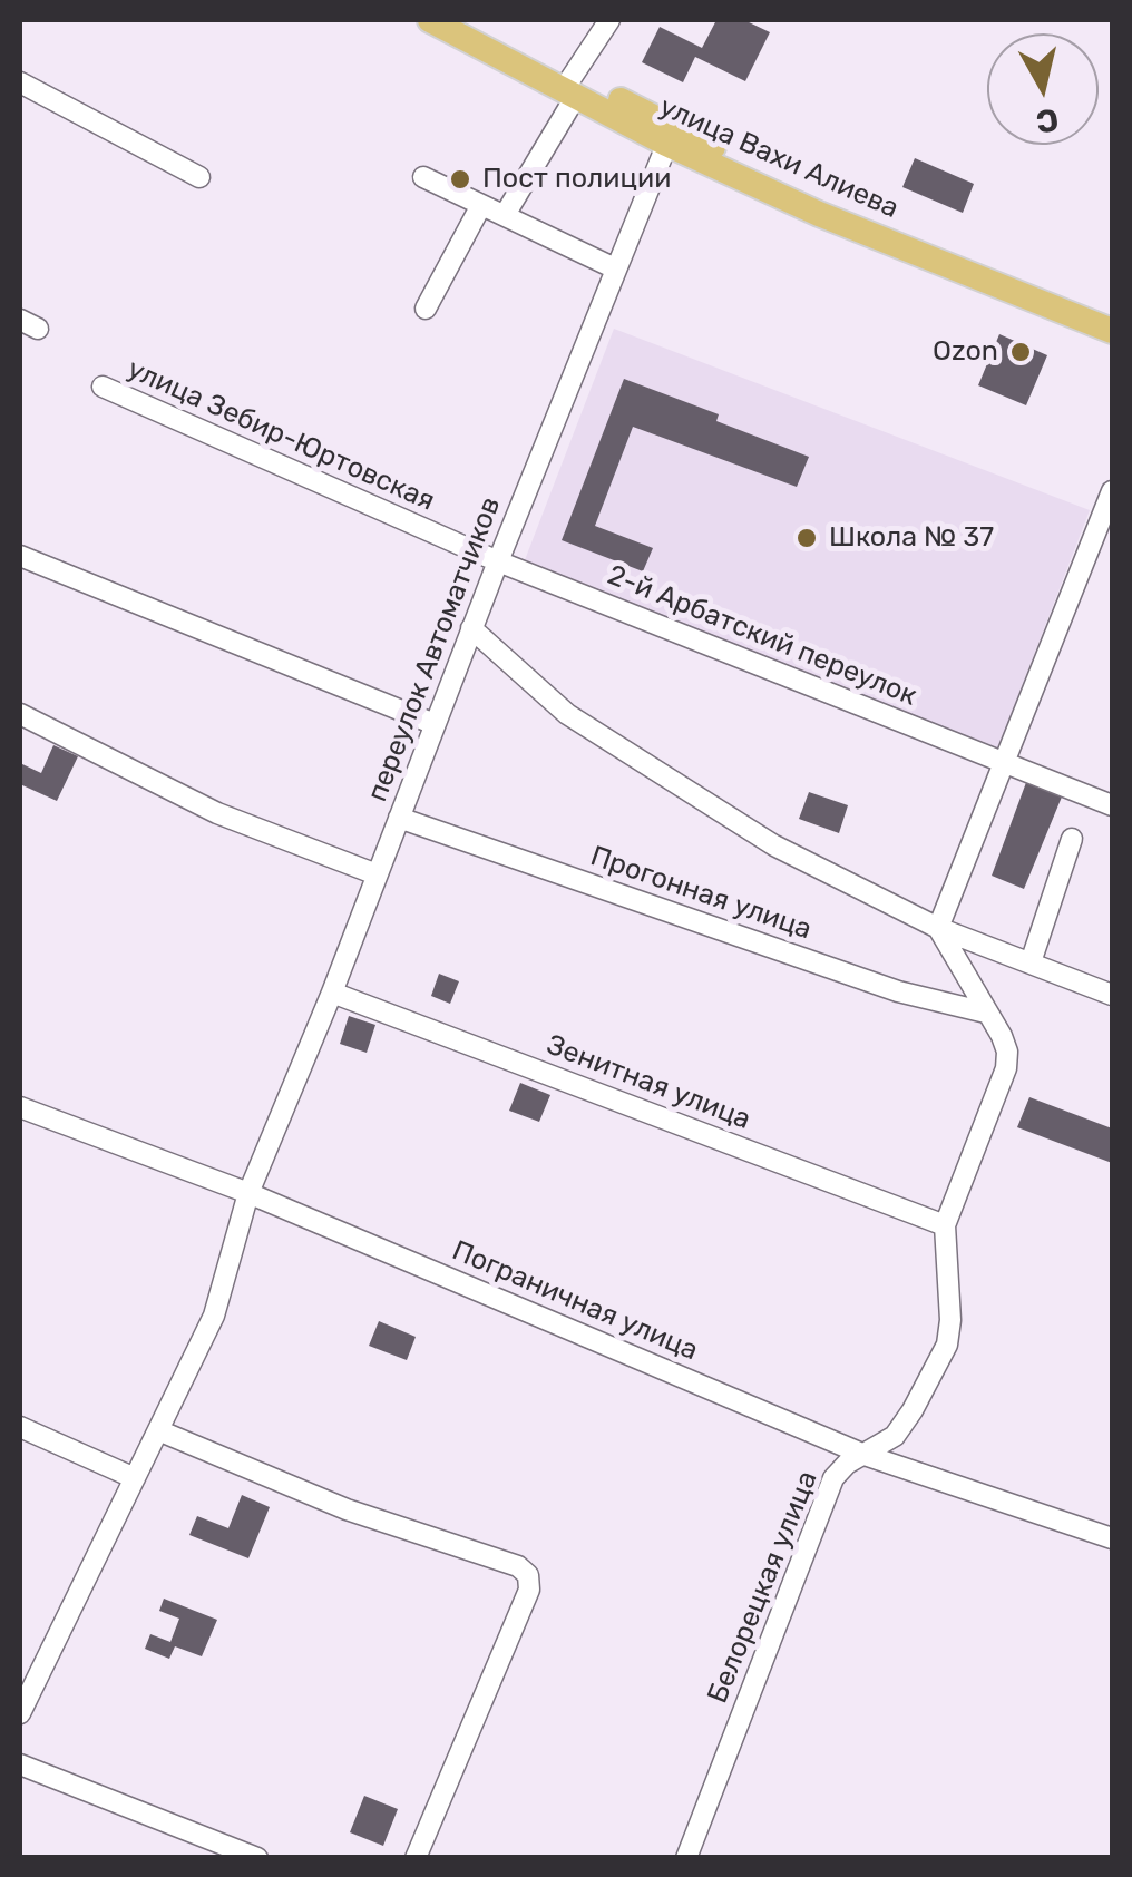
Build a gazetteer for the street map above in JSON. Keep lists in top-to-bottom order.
{
  "streets": {
    "main road": ["улица Вахи Алиева"],
    "street": [
      "улица Зебир-Юртовская",
      "2-й Арбатский переулок",
      "переулок Автоматчиков",
      "Прогонная улица",
      "Зенитная улица",
      "Пограничная улица",
      "Белорецкая улица"
    ]
  },
  "crossings": [
    ["улица Вахи Алиева", "переулок Автоматчиков"],
    ["улица Зебир-Юртовская", "2-й Арбатский переулок"],
    ["улица Зебир-Юртовская", "переулок Автоматчиков"],
    ["2-й Арбатский переулок", "переулок Автоматчиков"],
    ["переулок Автоматчиков", "Прогонная улица"],
    ["переулок Автоматчиков", "Зенитная улица"],
    ["переулок Автоматчиков", "Пограничная улица"],
    ["Прогонная улица", "Белорецкая улица"],
    ["Зенитная улица", "Белорецкая улица"],
    ["Пограничная улица", "Белорецкая улица"]
  ],
  "places": ["Пост полиции", "Ozon", "Школа № 37"],
  "north": "bottom"
}
